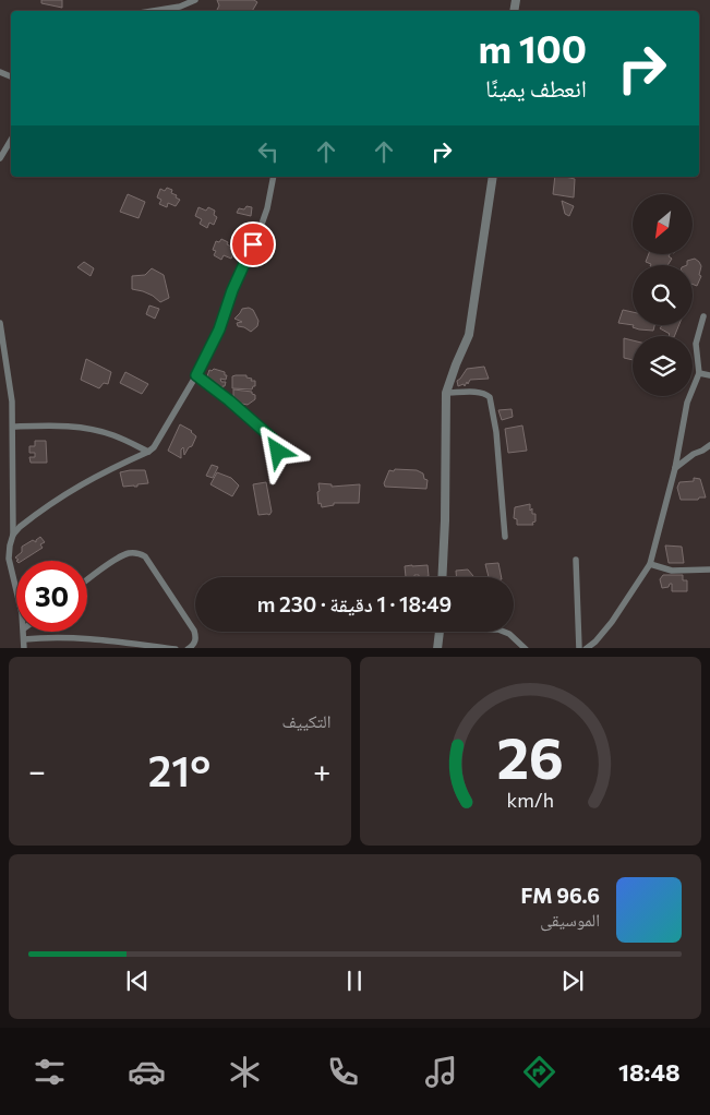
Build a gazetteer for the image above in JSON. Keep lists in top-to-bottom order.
{
  "north": "bottom left",
  "page": {
    "turn": ["100 m", "انعطف يمينًا"],
    "limit": "30",
    "trip": "18:49 · 1 دقيقة · 230 m",
    "tile": "التكييف",
    "heat": ["−", "21°", "+"],
    "song": ["96.6 FM", "الموسيقى"],
    "tabs": "18:48",
    "gauge": ["26", "km/h"]
  }
}
